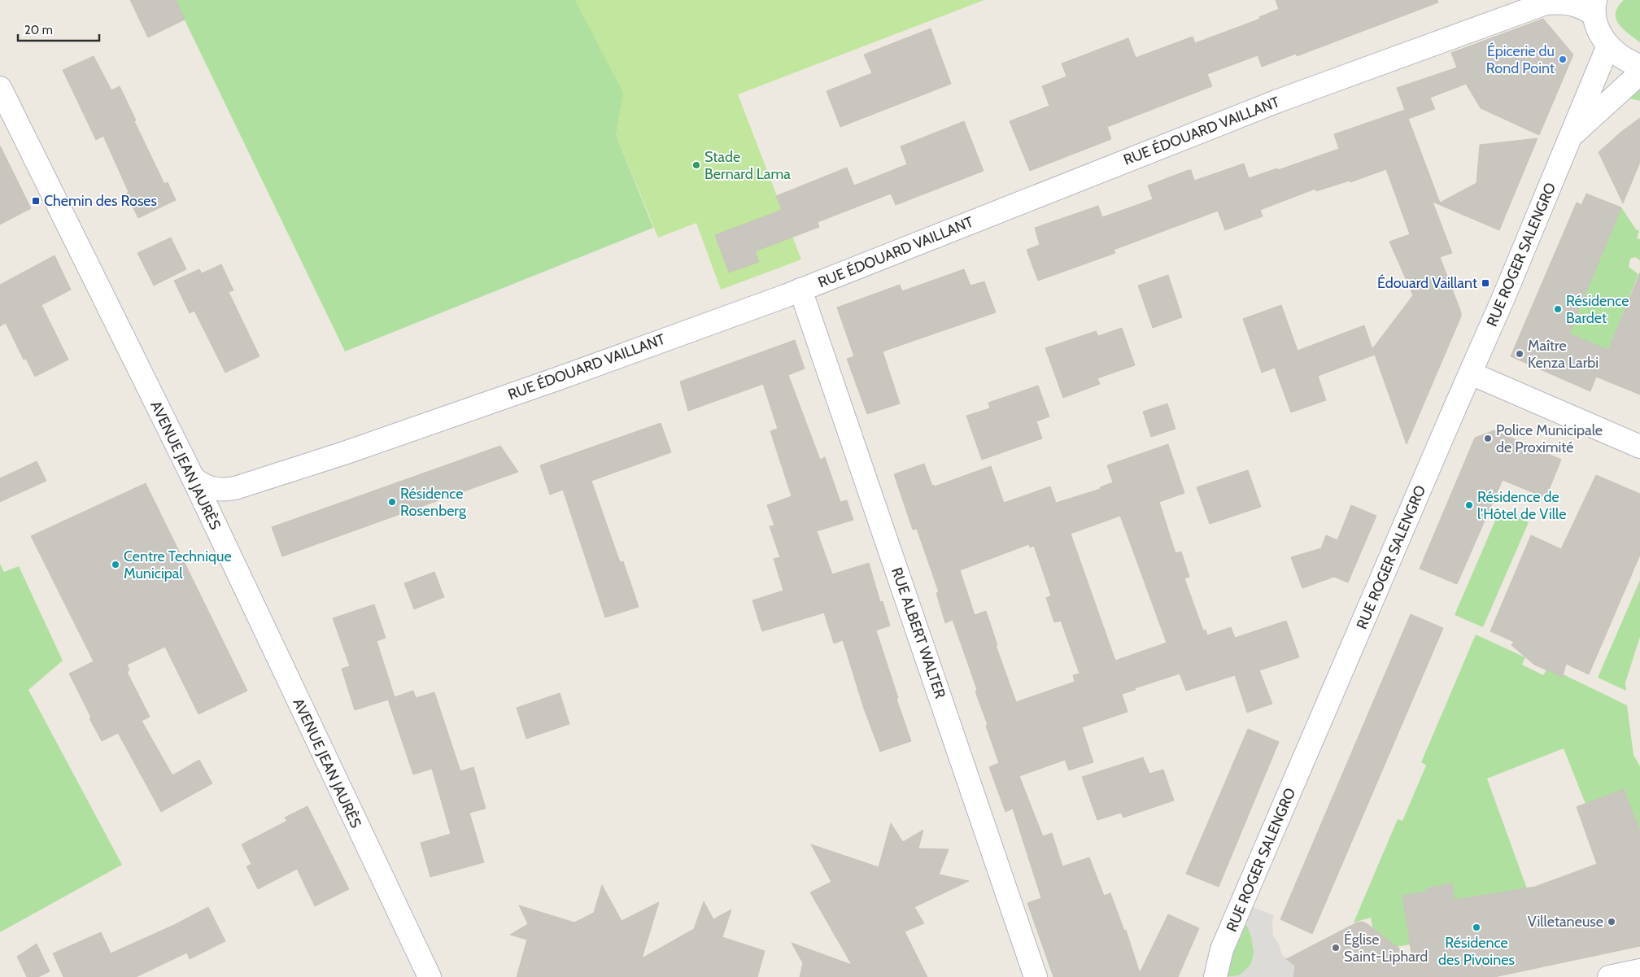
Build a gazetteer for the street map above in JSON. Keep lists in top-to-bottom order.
{
  "streets": {
    "street": [
      "RUE ÉDOUARD VAILLANT",
      "RUE ROGER SALENGRO",
      "AVENUE JEAN JAURÈS",
      "RUE ALBERT WALTER"
    ]
  },
  "crossings": [
    ["RUE ÉDOUARD VAILLANT", "AVENUE JEAN JAURÈS"],
    ["RUE ÉDOUARD VAILLANT", "RUE ALBERT WALTER"]
  ],
  "places": {
    "other": [
      "Épicerie du Rond Point",
      "Stade Bernard Lama",
      "Résidence Bardet",
      "Maître Kenza Larbi",
      "Police Municipale de Proximité",
      "Résidence Rosenberg",
      "Résidence de l'Hôtel de Ville",
      "Centre Technique Municipal",
      "Villetaneuse",
      "Résidence des Pivoines",
      "Église Saint-Liphard"
    ],
    "transit": ["Chemin des Roses", "Édouard Vaillant"]
  },
  "scale_bar": "20 m"
}
